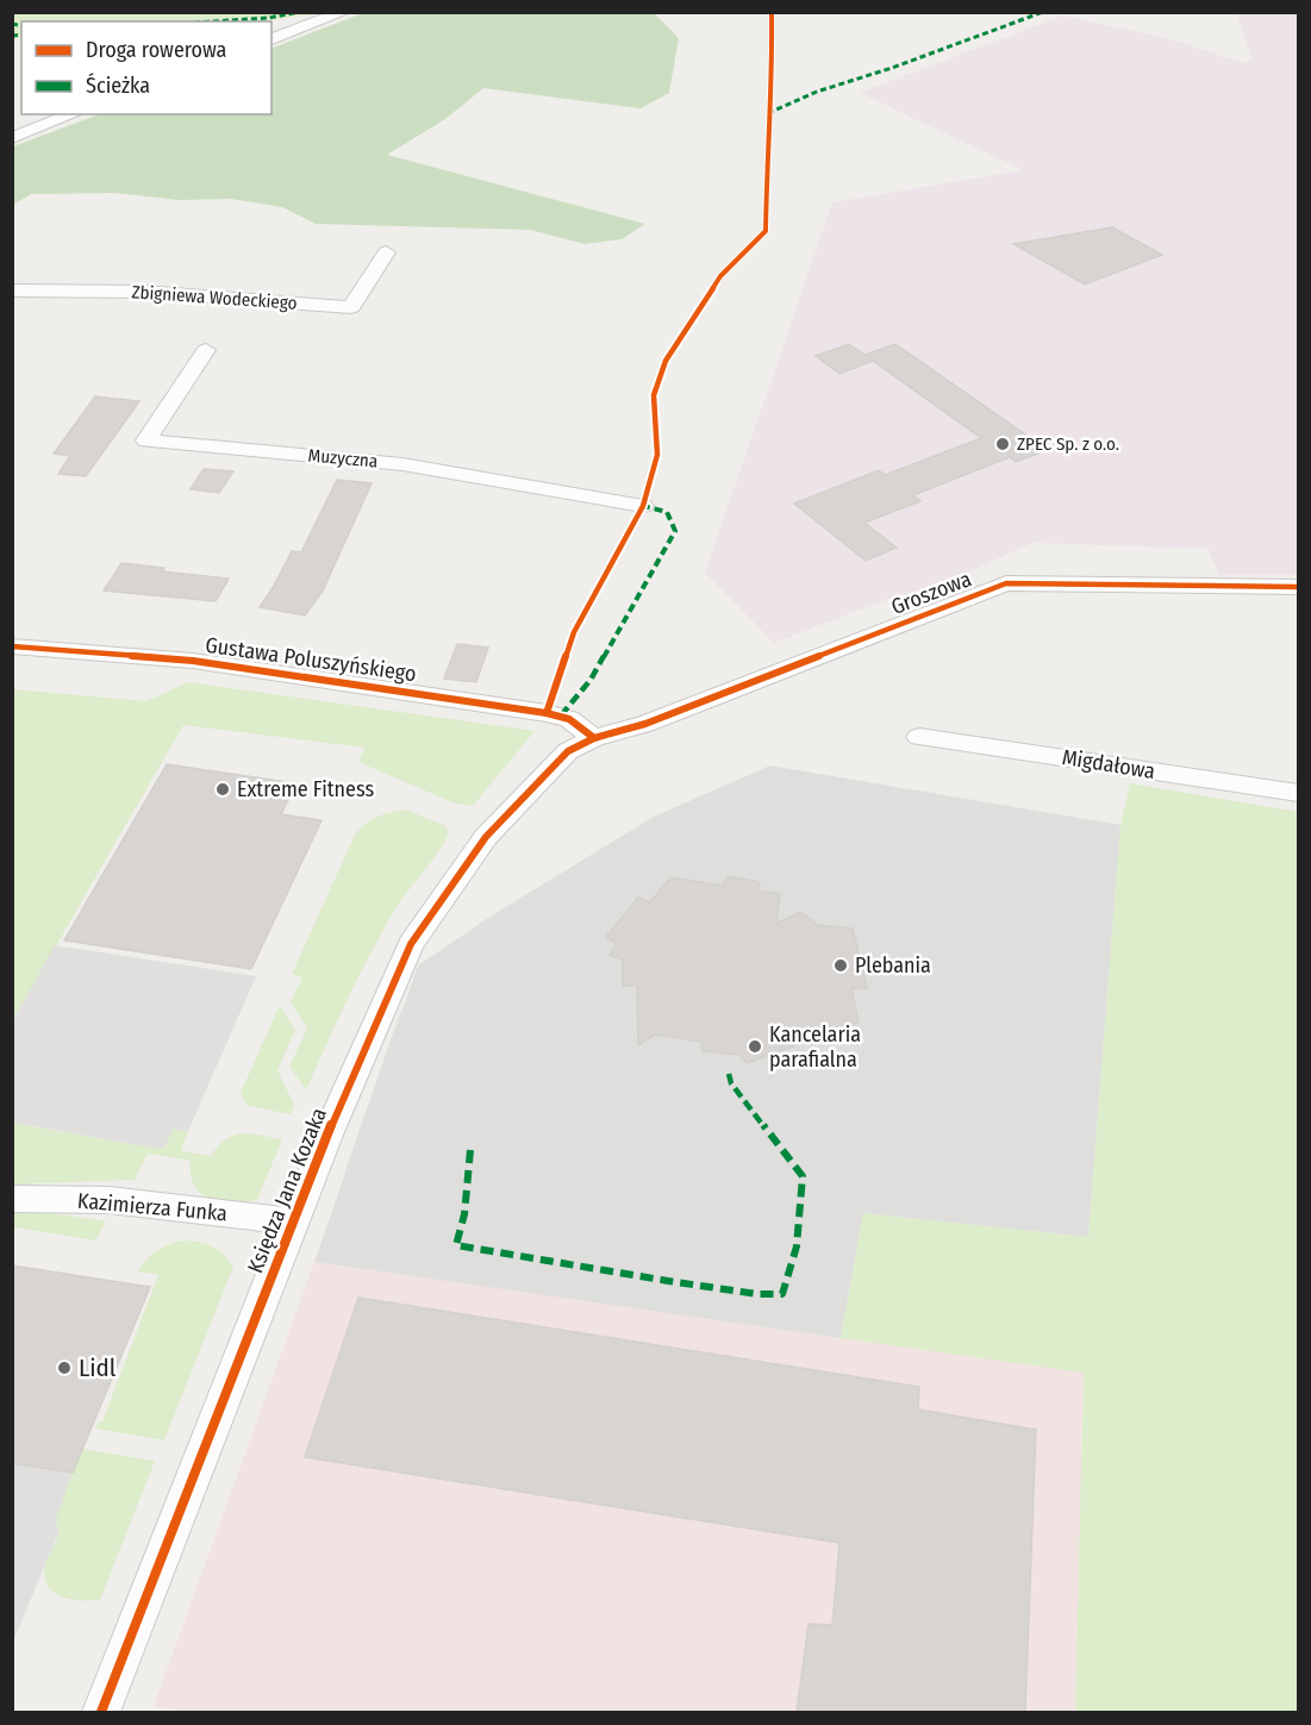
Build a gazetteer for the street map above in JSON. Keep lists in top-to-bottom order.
{
  "streets": {
    "street": [
      "Zbigniewa Wodeckiego",
      "Muzyczna",
      "Groszowa",
      "Gustawa Poluszyńskiego",
      "Migdałowa",
      "Księdza Jana Kozaka",
      "Kazimierza Funka"
    ]
  },
  "crossings": [
    ["Groszowa", "Gustawa Poluszyńskiego"],
    ["Groszowa", "Księdza Jana Kozaka"],
    ["Gustawa Poluszyńskiego", "Księdza Jana Kozaka"],
    ["Księdza Jana Kozaka", "Kazimierza Funka"]
  ],
  "places": [
    "ZPEC Sp. z o.o.",
    "Extreme Fitness",
    "Plebania",
    "Kancelaria parafialna",
    "Lidl"
  ],
  "legend": ["Droga rowerowa", "Ścieżka"]
}
